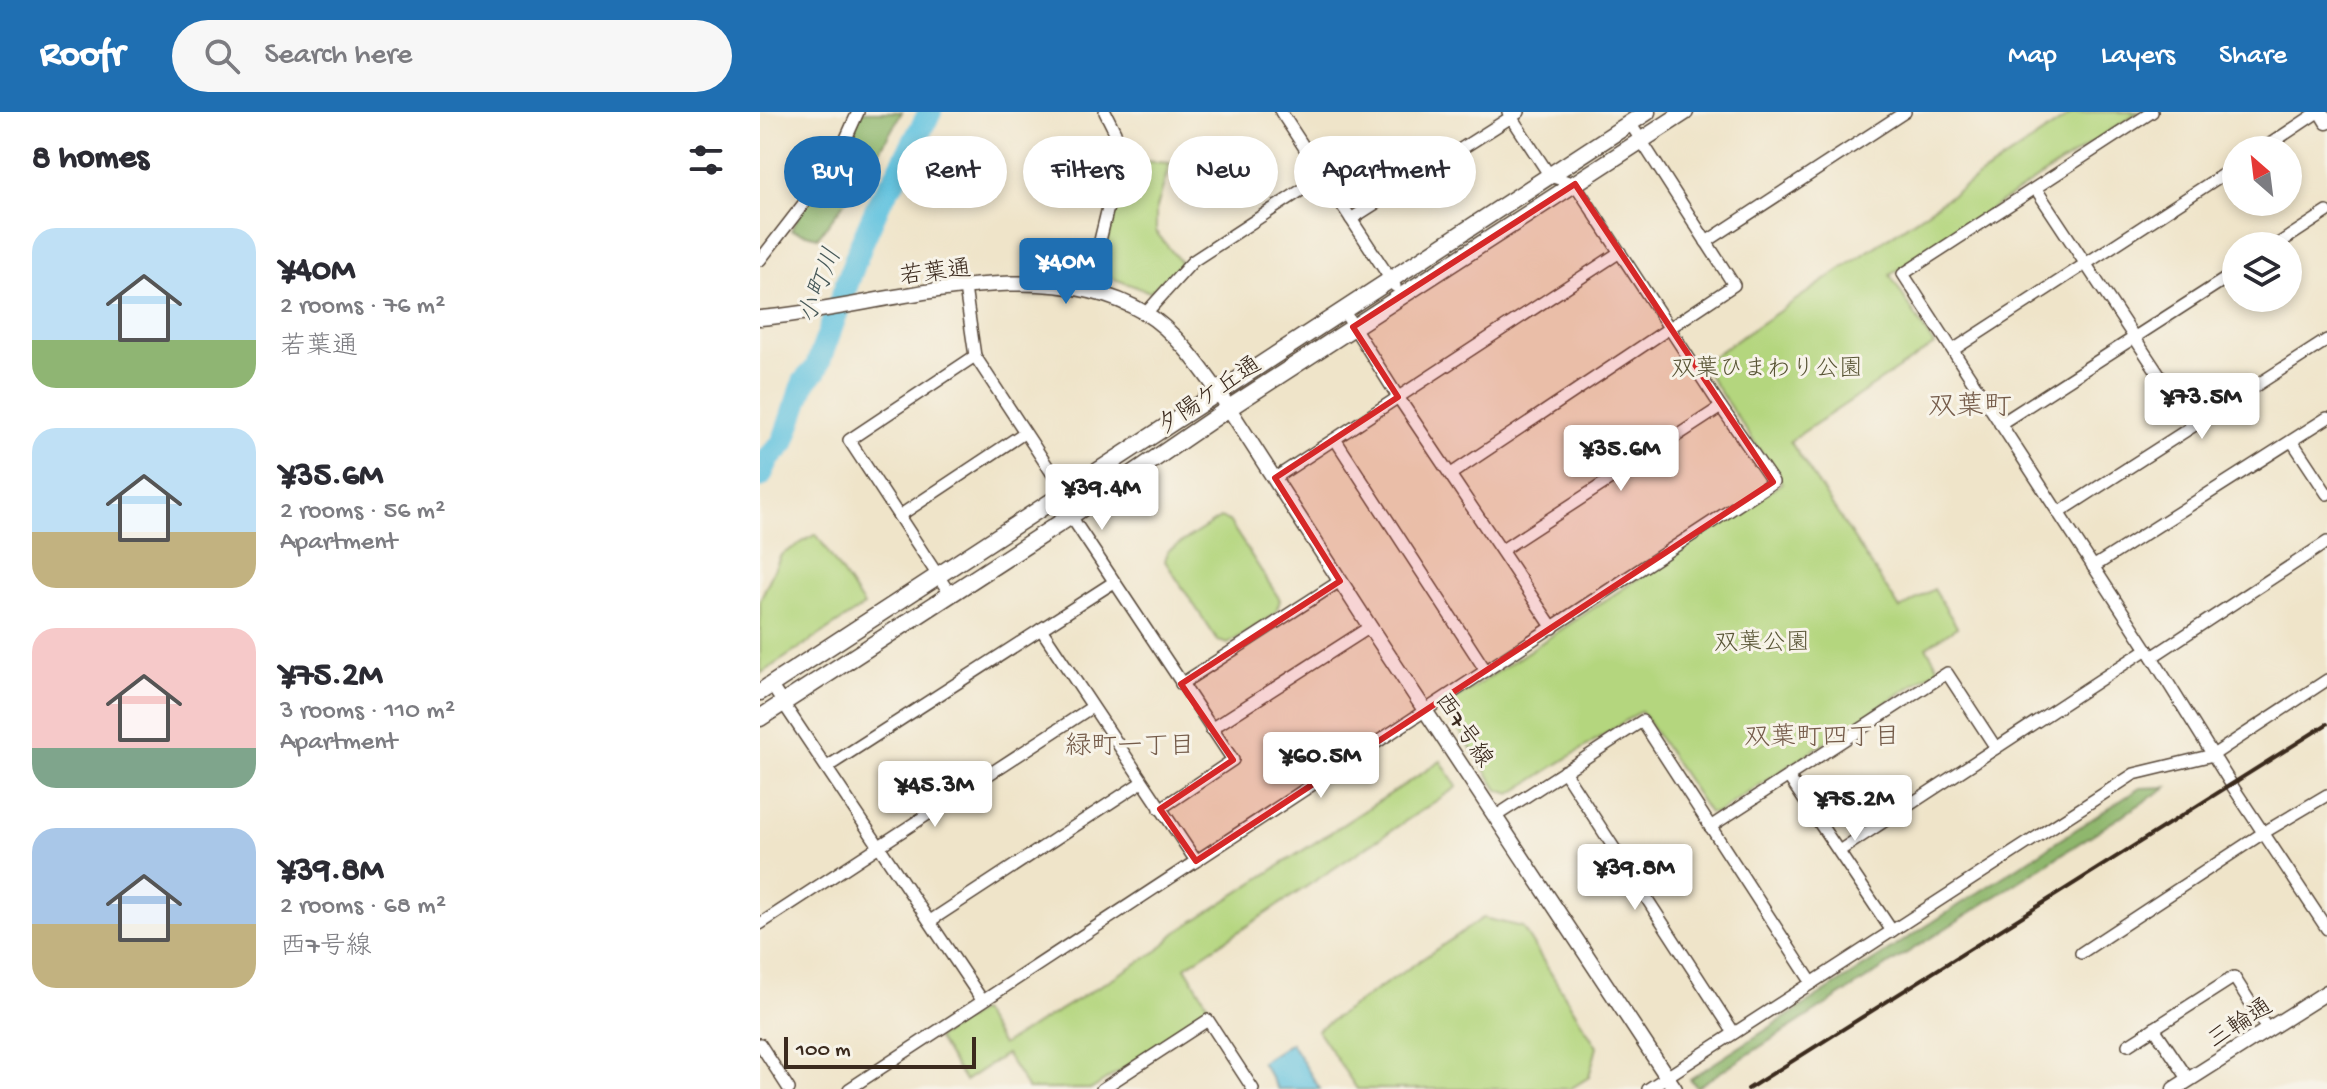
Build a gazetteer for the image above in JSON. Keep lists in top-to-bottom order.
{
  "streets": {
    "main road": ["夕陽ケ丘通"],
    "street": ["若葉通", "西7号線", "三輪通"]
  },
  "crossings": [
    ["若葉通", "夕陽ケ丘通"],
    ["若葉通", "西7号線"],
    ["夕陽ケ丘通", "西7号線"]
  ],
  "districts": ["双葉町", "双葉町四丁目", "緑町一丁目"],
  "water": ["小町川"],
  "parks": ["双葉ひまわり公園", "双葉公園"],
  "scale_bar": "100 m",
  "north": "top left",
  "page": {
    "header": "Roofr",
    "search": "Search here",
    "nav": ["Map", "Layers", "Share"],
    "heading": "8 homes",
    "chip": [
      "Buy",
      "Rent",
      "Filters",
      "New",
      "Apartment"
    ],
    "list": [
      {
        "name": "¥40M",
        "note": "2 rooms · 76 m² · 若葉通"
      },
      {
        "name": "¥35.6M",
        "note": "2 rooms · 56 m² · Apartment"
      },
      {
        "name": "¥75.2M",
        "note": "3 rooms · 110 m² · Apartment"
      },
      {
        "name": "¥39.8M",
        "note": "2 rooms · 68 m² · 西7号線"
      }
    ],
    "price": [
      "¥40M",
      "¥73.5M",
      "¥35.6M",
      "¥39.4M",
      "¥60.5M",
      "¥45.3M",
      "¥75.2M",
      "¥39.8M"
    ],
    "scale": "100 m"
  }
}
